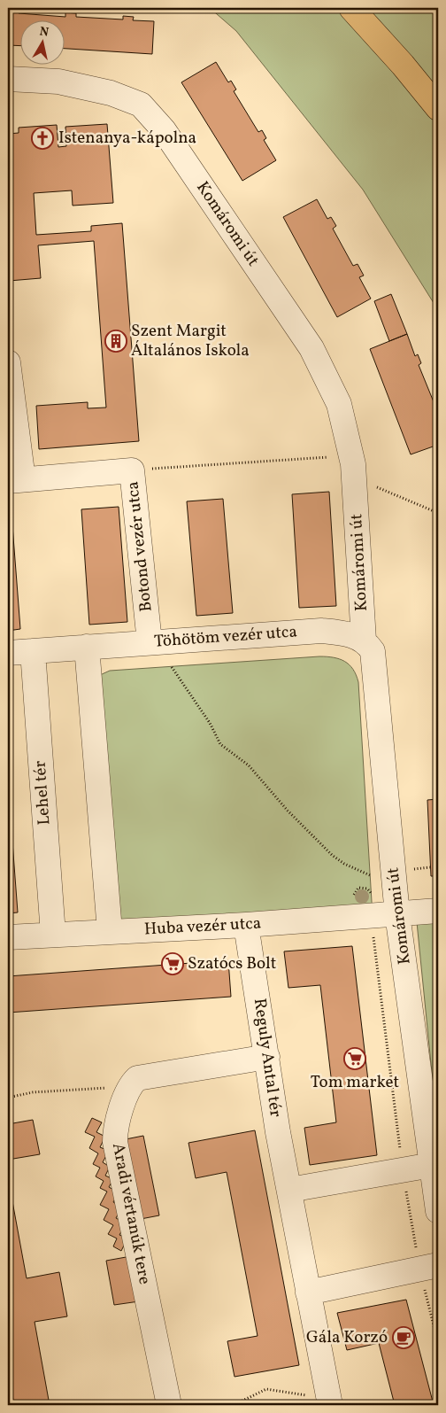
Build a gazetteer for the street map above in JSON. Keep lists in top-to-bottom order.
{
  "streets": {
    "street": [
      "Komáromi út",
      "Botond vezér utca",
      "Töhötöm vezér utca",
      "Lehel tér",
      "Huba vezér utca",
      "Reguly Antal tér",
      "Aradi vértanúk tere"
    ]
  },
  "crossings": [
    ["Komáromi út", "Töhötöm vezér utca"],
    ["Komáromi út", "Huba vezér utca"],
    ["Botond vezér utca", "Töhötöm vezér utca"],
    ["Töhötöm vezér utca", "Lehel tér"],
    ["Lehel tér", "Huba vezér utca"],
    ["Huba vezér utca", "Reguly Antal tér"]
  ],
  "places": {
    "church": ["Istenanya-kápolna"],
    "building": ["Szent Margit Általános Iskola"],
    "supermarket": ["Szatócs Bolt", "Tom market"],
    "cafe": ["Gála Korzó"]
  },
  "north": "top"
}
